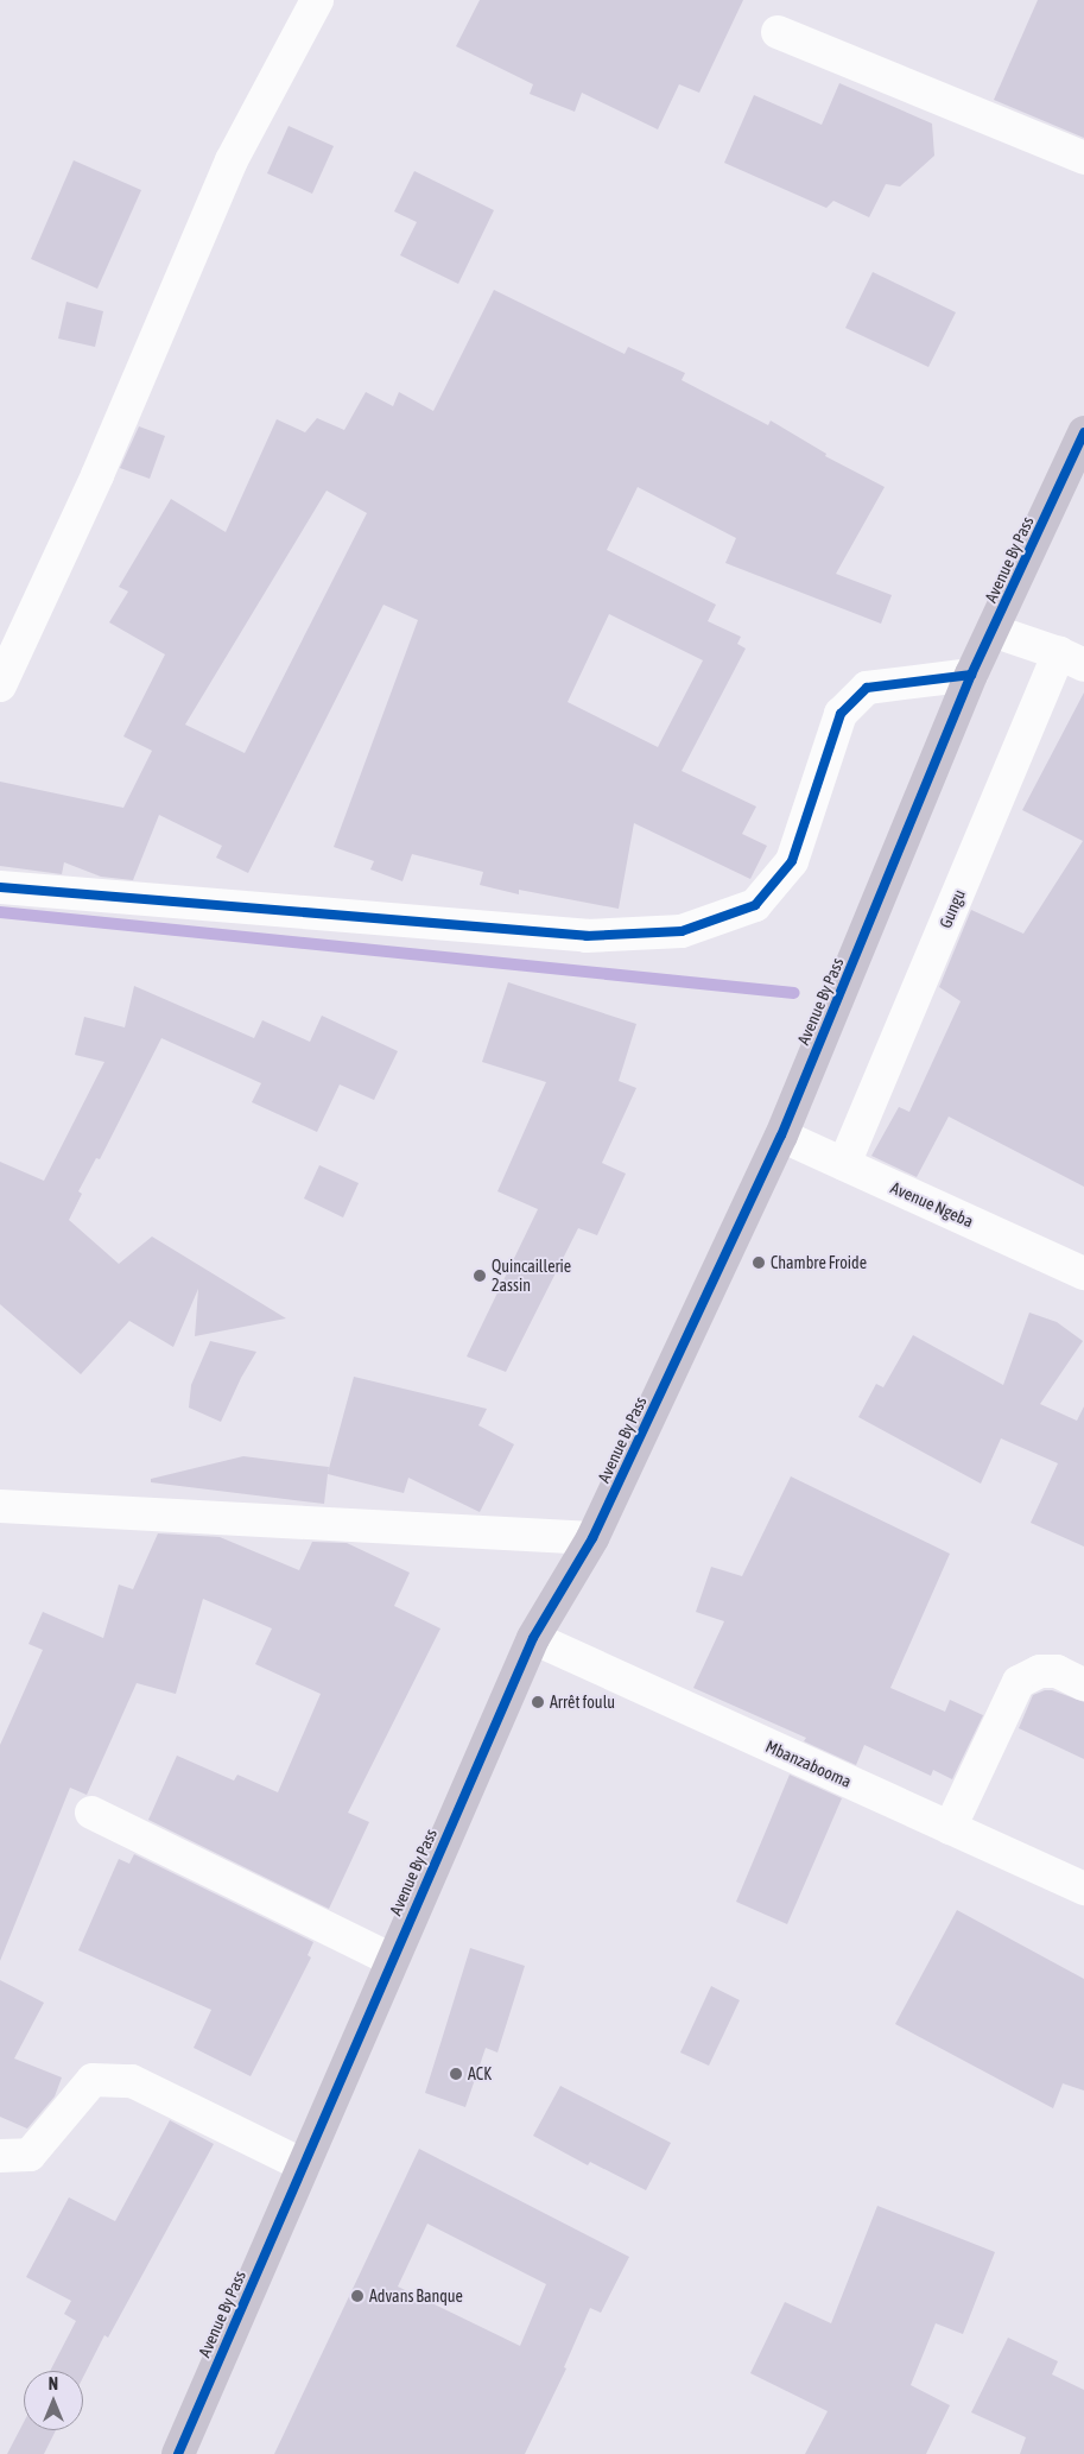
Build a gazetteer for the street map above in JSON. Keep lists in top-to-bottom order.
{
  "streets": {
    "highway": ["Avenue By Pass"],
    "street": ["Gungu", "Avenue Ngeba", "Mbanzabooma"]
  },
  "crossings": [
    ["Avenue By Pass", "Avenue Ngeba"],
    ["Avenue By Pass", "Mbanzabooma"],
    ["Gungu", "Avenue Ngeba"]
  ],
  "places": [
    "Chambre Froide",
    "Quincaillerie 2assin",
    "Arrêt foulu",
    "ACK",
    "Advans Banque"
  ],
  "north": "top"
}
